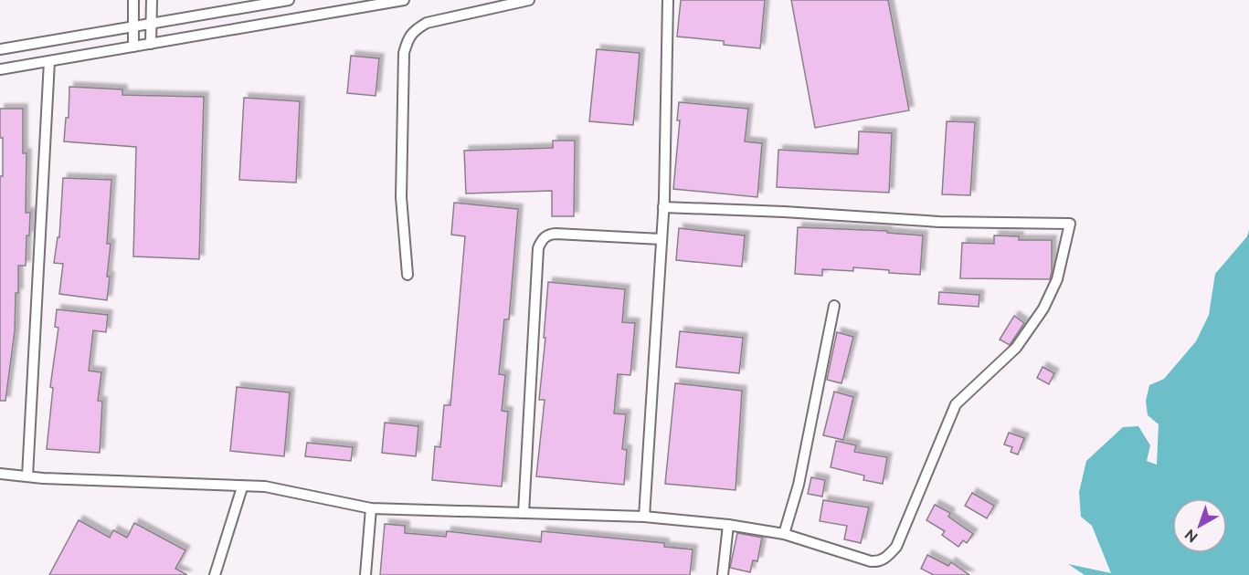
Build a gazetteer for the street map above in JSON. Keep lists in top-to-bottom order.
{
  "north": "bottom left"
}
